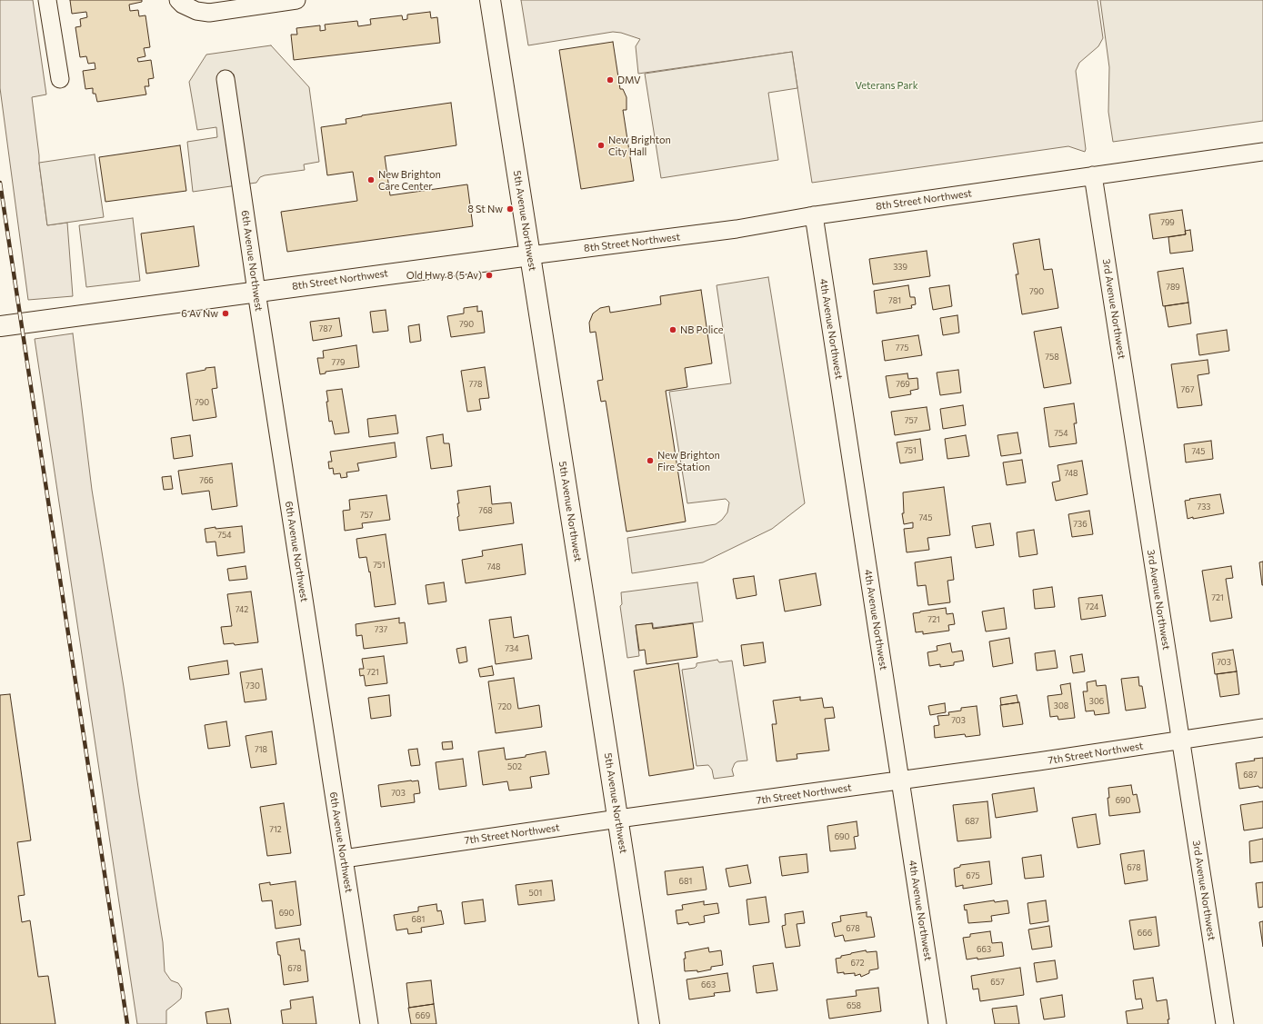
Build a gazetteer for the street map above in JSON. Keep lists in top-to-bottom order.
{
  "streets": {
    "street": [
      "8th Street Northwest",
      "5th Avenue Northwest",
      "6th Avenue Northwest",
      "3rd Avenue Northwest",
      "4th Avenue Northwest",
      "7th Street Northwest"
    ]
  },
  "crossings": [
    ["8th Street Northwest", "5th Avenue Northwest"],
    ["8th Street Northwest", "6th Avenue Northwest"],
    ["8th Street Northwest", "3rd Avenue Northwest"],
    ["8th Street Northwest", "4th Avenue Northwest"],
    ["5th Avenue Northwest", "7th Street Northwest"],
    ["6th Avenue Northwest", "7th Street Northwest"],
    ["3rd Avenue Northwest", "7th Street Northwest"],
    ["4th Avenue Northwest", "7th Street Northwest"]
  ],
  "parks": ["Veterans Park"],
  "places": [
    "DMV",
    "New Brighton City Hall",
    "New Brighton Care Center",
    "8 St Nw",
    "Old Hwy 8 (5 Av)",
    "6 Av Nw",
    "NB Police",
    "New Brighton Fire Station"
  ],
  "house_numbers": [
    "799",
    "339",
    "789",
    "790",
    "781",
    "790",
    "787",
    "775",
    "758",
    "779",
    "778",
    "769",
    "767",
    "790",
    "757",
    "754",
    "751",
    "745",
    "748",
    "766",
    "733",
    "768",
    "757",
    "745",
    "736",
    "754",
    "751",
    "748",
    "721",
    "724",
    "742",
    "721",
    "737",
    "734",
    "703",
    "721",
    "730",
    "306",
    "308",
    "720",
    "703",
    "718",
    "502",
    "687",
    "703",
    "690",
    "687",
    "712",
    "690",
    "678",
    "675",
    "681",
    "501",
    "690",
    "681",
    "678",
    "666",
    "663",
    "672",
    "678",
    "657",
    "663",
    "658",
    "669"
  ]
}
